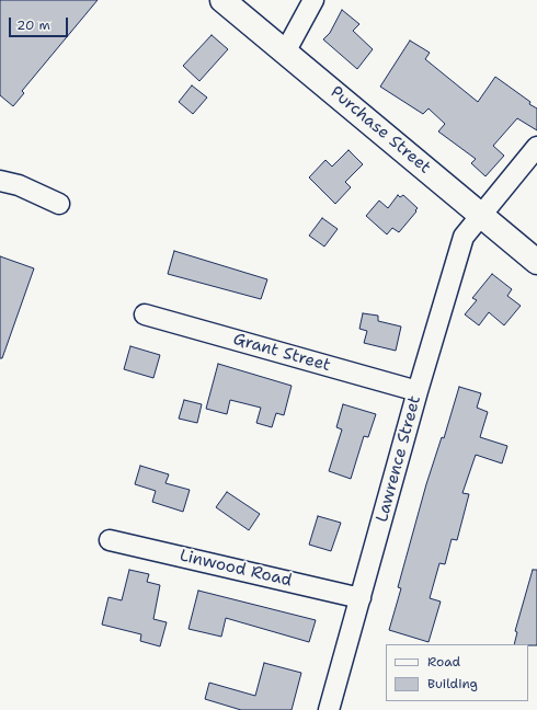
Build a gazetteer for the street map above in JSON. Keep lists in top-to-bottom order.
{
  "streets": {
    "street": [
      "Purchase Street",
      "Grant Street",
      "Lawrence Street",
      "Linwood Road"
    ]
  },
  "crossings": [
    ["Purchase Street", "Lawrence Street"],
    ["Grant Street", "Lawrence Street"],
    ["Lawrence Street", "Linwood Road"]
  ],
  "legend": ["Road", "Building"],
  "scale_bar": "20 m"
}
